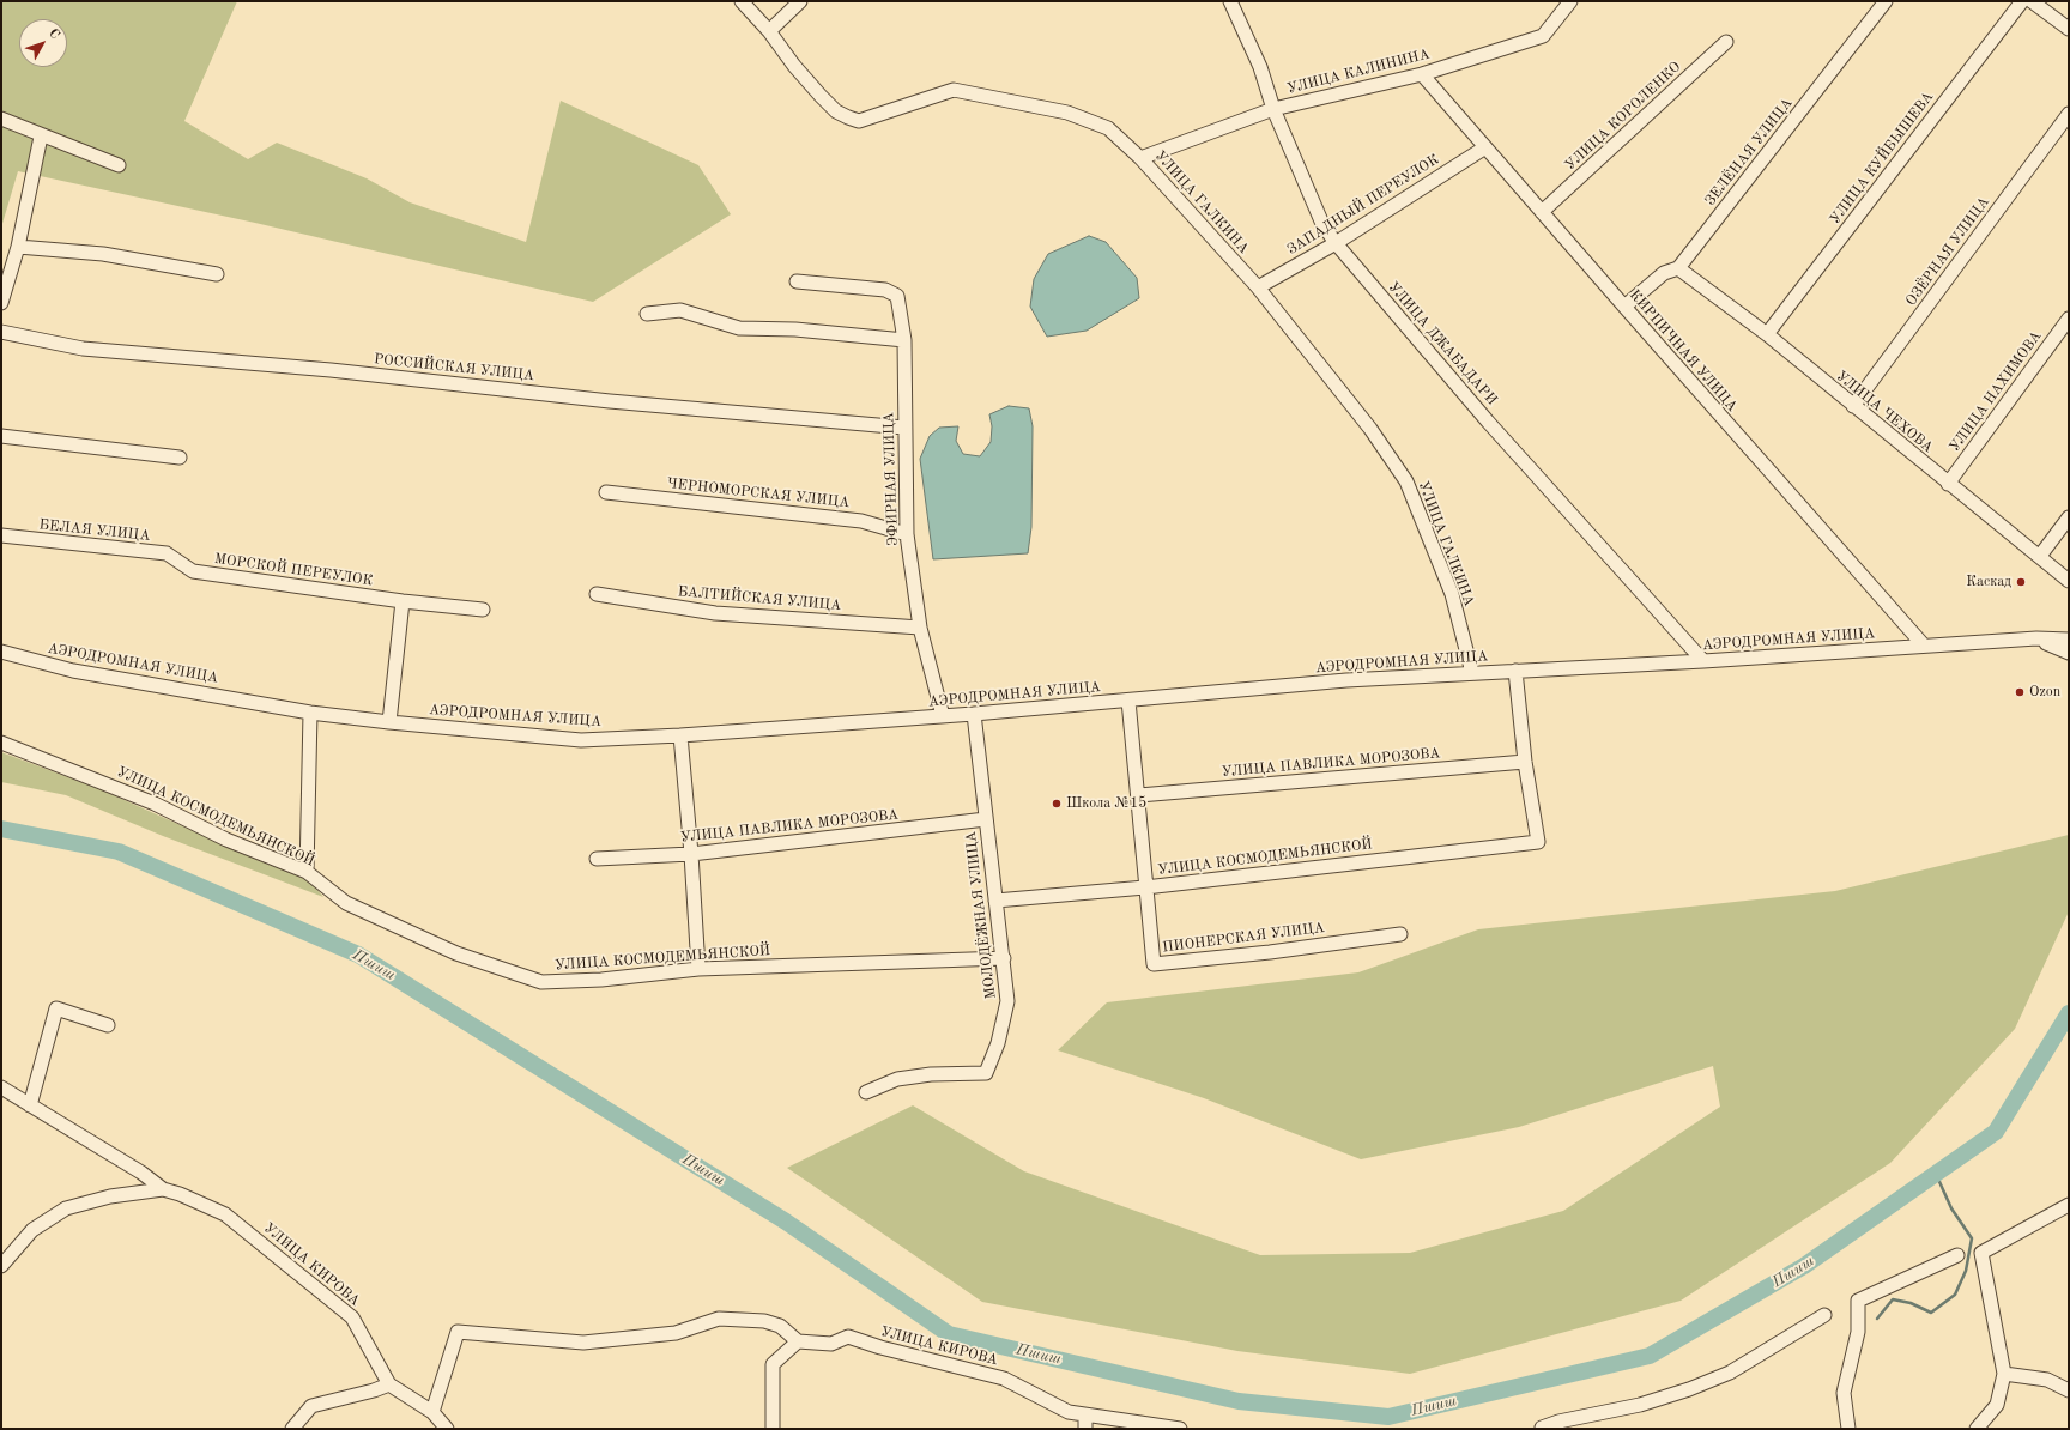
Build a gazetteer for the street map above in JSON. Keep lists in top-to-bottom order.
{
  "streets": {
    "street": [
      "УЛИЦА КАЛИНИНА",
      "УЛИЦА КОРОЛЕНКО",
      "ЗЕЛЁНАЯ УЛИЦА",
      "УЛИЦА КУЙБЫШЕВА",
      "УЛИЦА ГАЛКИНА",
      "ЗАПАДНЫЙ ПЕРЕУЛОК",
      "ОЗЁРНАЯ УЛИЦА",
      "УЛИЦА ДЖАБАДАРИ",
      "КИРПИЧНАЯ УЛИЦА",
      "РОССИЙСКАЯ УЛИЦА",
      "УЛИЦА НАХИМОВА",
      "УЛИЦА ЧЕХОВА",
      "ЭФИРНАЯ УЛИЦА",
      "ЧЕРНОМОРСКАЯ УЛИЦА",
      "БЕЛАЯ УЛИЦА",
      "МОРСКОЙ ПЕРЕУЛОК",
      "БАЛТИЙСКАЯ УЛИЦА",
      "АЭРОДРОМНАЯ УЛИЦА",
      "УЛИЦА ПАВЛИКА МОРОЗОВА",
      "УЛИЦА КОСМОДЕМЬЯНСКОЙ",
      "МОЛОДЁЖНАЯ УЛИЦА",
      "ПИОНЕРСКАЯ УЛИЦА",
      "УЛИЦА КИРОВА"
    ]
  },
  "crossings": [
    ["УЛИЦА КАЛИНИНА", "УЛИЦА ГАЛКИНА"],
    ["УЛИЦА КАЛИНИНА", "УЛИЦА ДЖАБАДАРИ"],
    ["УЛИЦА КАЛИНИНА", "КИРПИЧНАЯ УЛИЦА"],
    ["УЛИЦА КОРОЛЕНКО", "КИРПИЧНАЯ УЛИЦА"],
    ["ЗЕЛЁНАЯ УЛИЦА", "КИРПИЧНАЯ УЛИЦА"],
    ["ЗЕЛЁНАЯ УЛИЦА", "УЛИЦА ЧЕХОВА"],
    ["УЛИЦА КУЙБЫШЕВА", "УЛИЦА ЧЕХОВА"],
    ["УЛИЦА ГАЛКИНА", "ЗАПАДНЫЙ ПЕРЕУЛОК"],
    ["УЛИЦА ГАЛКИНА", "АЭРОДРОМНАЯ УЛИЦА"],
    ["ЗАПАДНЫЙ ПЕРЕУЛОК", "УЛИЦА ДЖАБАДАРИ"],
    ["ЗАПАДНЫЙ ПЕРЕУЛОК", "КИРПИЧНАЯ УЛИЦА"],
    ["ОЗЁРНАЯ УЛИЦА", "УЛИЦА ЧЕХОВА"],
    ["УЛИЦА ДЖАБАДАРИ", "АЭРОДРОМНАЯ УЛИЦА"],
    ["КИРПИЧНАЯ УЛИЦА", "АЭРОДРОМНАЯ УЛИЦА"],
    ["РОССИЙСКАЯ УЛИЦА", "ЭФИРНАЯ УЛИЦА"],
    ["УЛИЦА НАХИМОВА", "УЛИЦА ЧЕХОВА"],
    ["ЭФИРНАЯ УЛИЦА", "ЧЕРНОМОРСКАЯ УЛИЦА"],
    ["ЭФИРНАЯ УЛИЦА", "БАЛТИЙСКАЯ УЛИЦА"],
    ["ЭФИРНАЯ УЛИЦА", "АЭРОДРОМНАЯ УЛИЦА"],
    ["БЕЛАЯ УЛИЦА", "МОРСКОЙ ПЕРЕУЛОК"],
    ["АЭРОДРОМНАЯ УЛИЦА", "МОЛОДЁЖНАЯ УЛИЦА"],
    ["АЭРОДРОМНАЯ УЛИЦА", "ПИОНЕРСКАЯ УЛИЦА"],
    ["УЛИЦА ПАВЛИКА МОРОЗОВА", "УЛИЦА КОСМОДЕМЬЯНСКОЙ"],
    ["УЛИЦА ПАВЛИКА МОРОЗОВА", "МОЛОДЁЖНАЯ УЛИЦА"],
    ["УЛИЦА ПАВЛИКА МОРОЗОВА", "ПИОНЕРСКАЯ УЛИЦА"],
    ["УЛИЦА КОСМОДЕМЬЯНСКОЙ", "МОЛОДЁЖНАЯ УЛИЦА"],
    ["УЛИЦА КОСМОДЕМЬЯНСКОЙ", "ПИОНЕРСКАЯ УЛИЦА"]
  ],
  "water": ["Пшиш"],
  "places": ["Каскад", "Ozon", "Школа №15"],
  "north": "top right"
}
